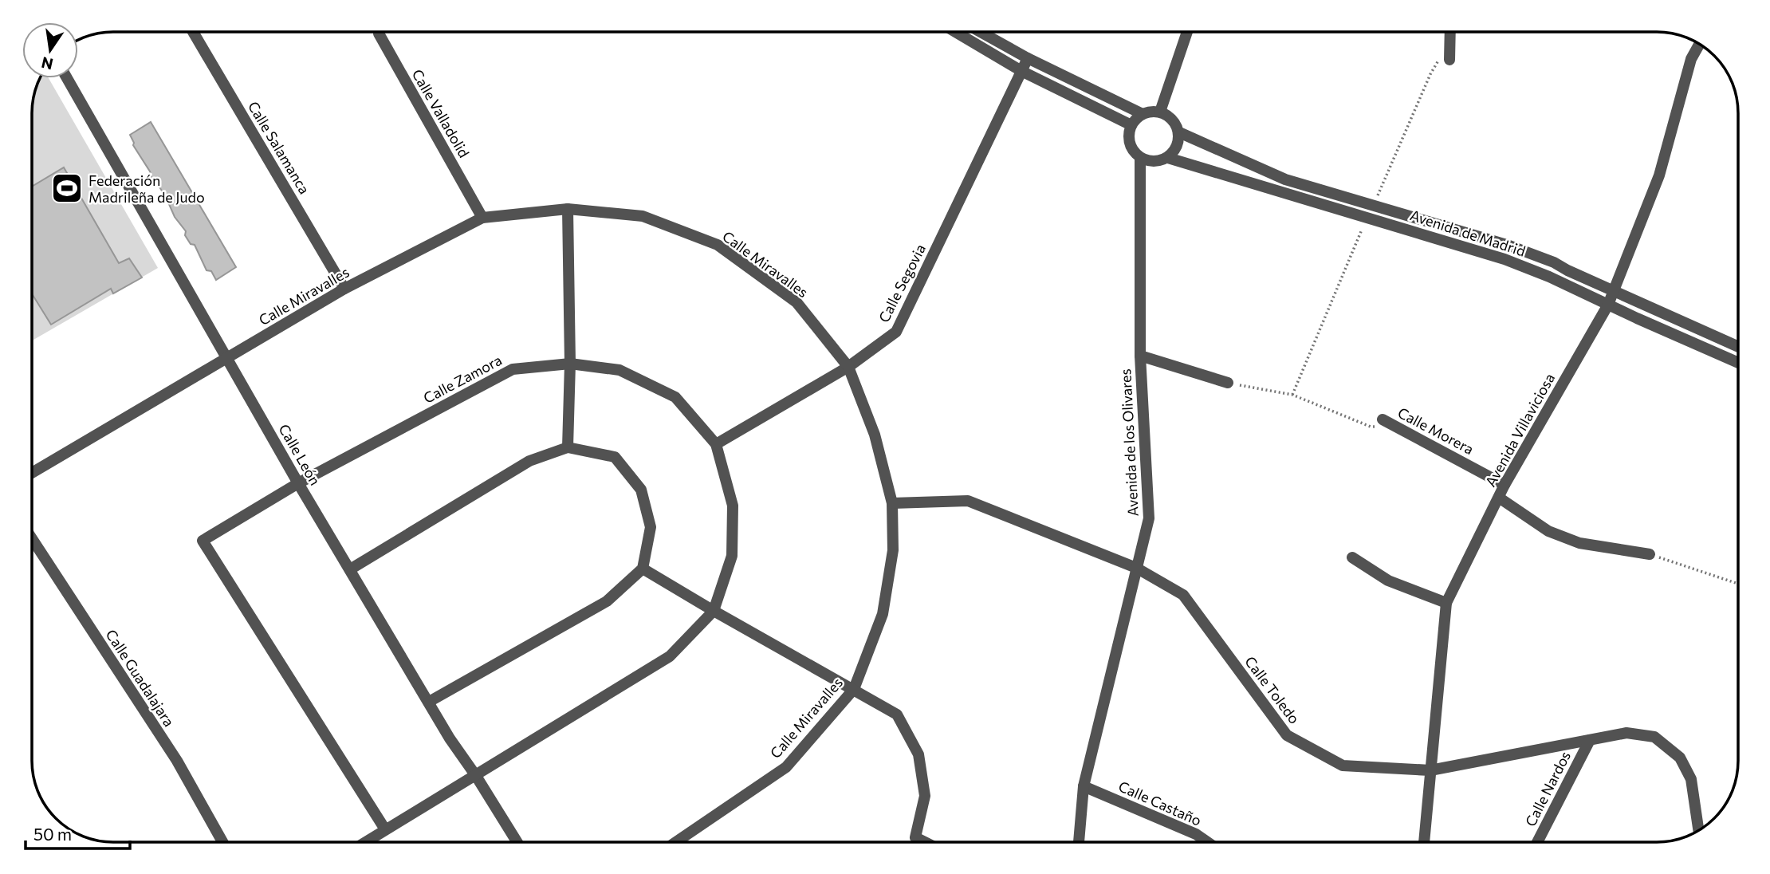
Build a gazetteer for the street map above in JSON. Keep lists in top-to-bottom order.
{
  "streets": {
    "street": [
      "Calle Valladolid",
      "Calle Salamanca",
      "Avenida de Madrid",
      "Calle Miravalles",
      "Calle Segovia",
      "Calle Zamora",
      "Avenida Villaviciosa",
      "Calle Morera",
      "Avenida de los Olivares",
      "Calle León",
      "Calle Guadalajara",
      "Calle Toledo",
      "Calle Nardos",
      "Calle Castaño"
    ]
  },
  "crossings": [
    ["Calle Valladolid", "Calle Miravalles"],
    ["Calle Salamanca", "Calle Miravalles"],
    ["Avenida de Madrid", "Avenida Villaviciosa"],
    ["Avenida de Madrid", "Avenida de los Olivares"],
    ["Calle Miravalles", "Calle Segovia"],
    ["Calle Miravalles", "Calle León"],
    ["Calle Miravalles", "Calle Toledo"],
    ["Calle Segovia", "Calle Zamora"],
    ["Calle Zamora", "Calle León"],
    ["Avenida Villaviciosa", "Calle Morera"],
    ["Avenida Villaviciosa", "Calle Toledo"],
    ["Avenida de los Olivares", "Calle Toledo"],
    ["Avenida de los Olivares", "Calle Castaño"],
    ["Calle Toledo", "Calle Nardos"]
  ],
  "places": {
    "sports": ["Federación Madrileña de Judo"]
  },
  "scale_bar": "50 m",
  "north": "bottom"
}
